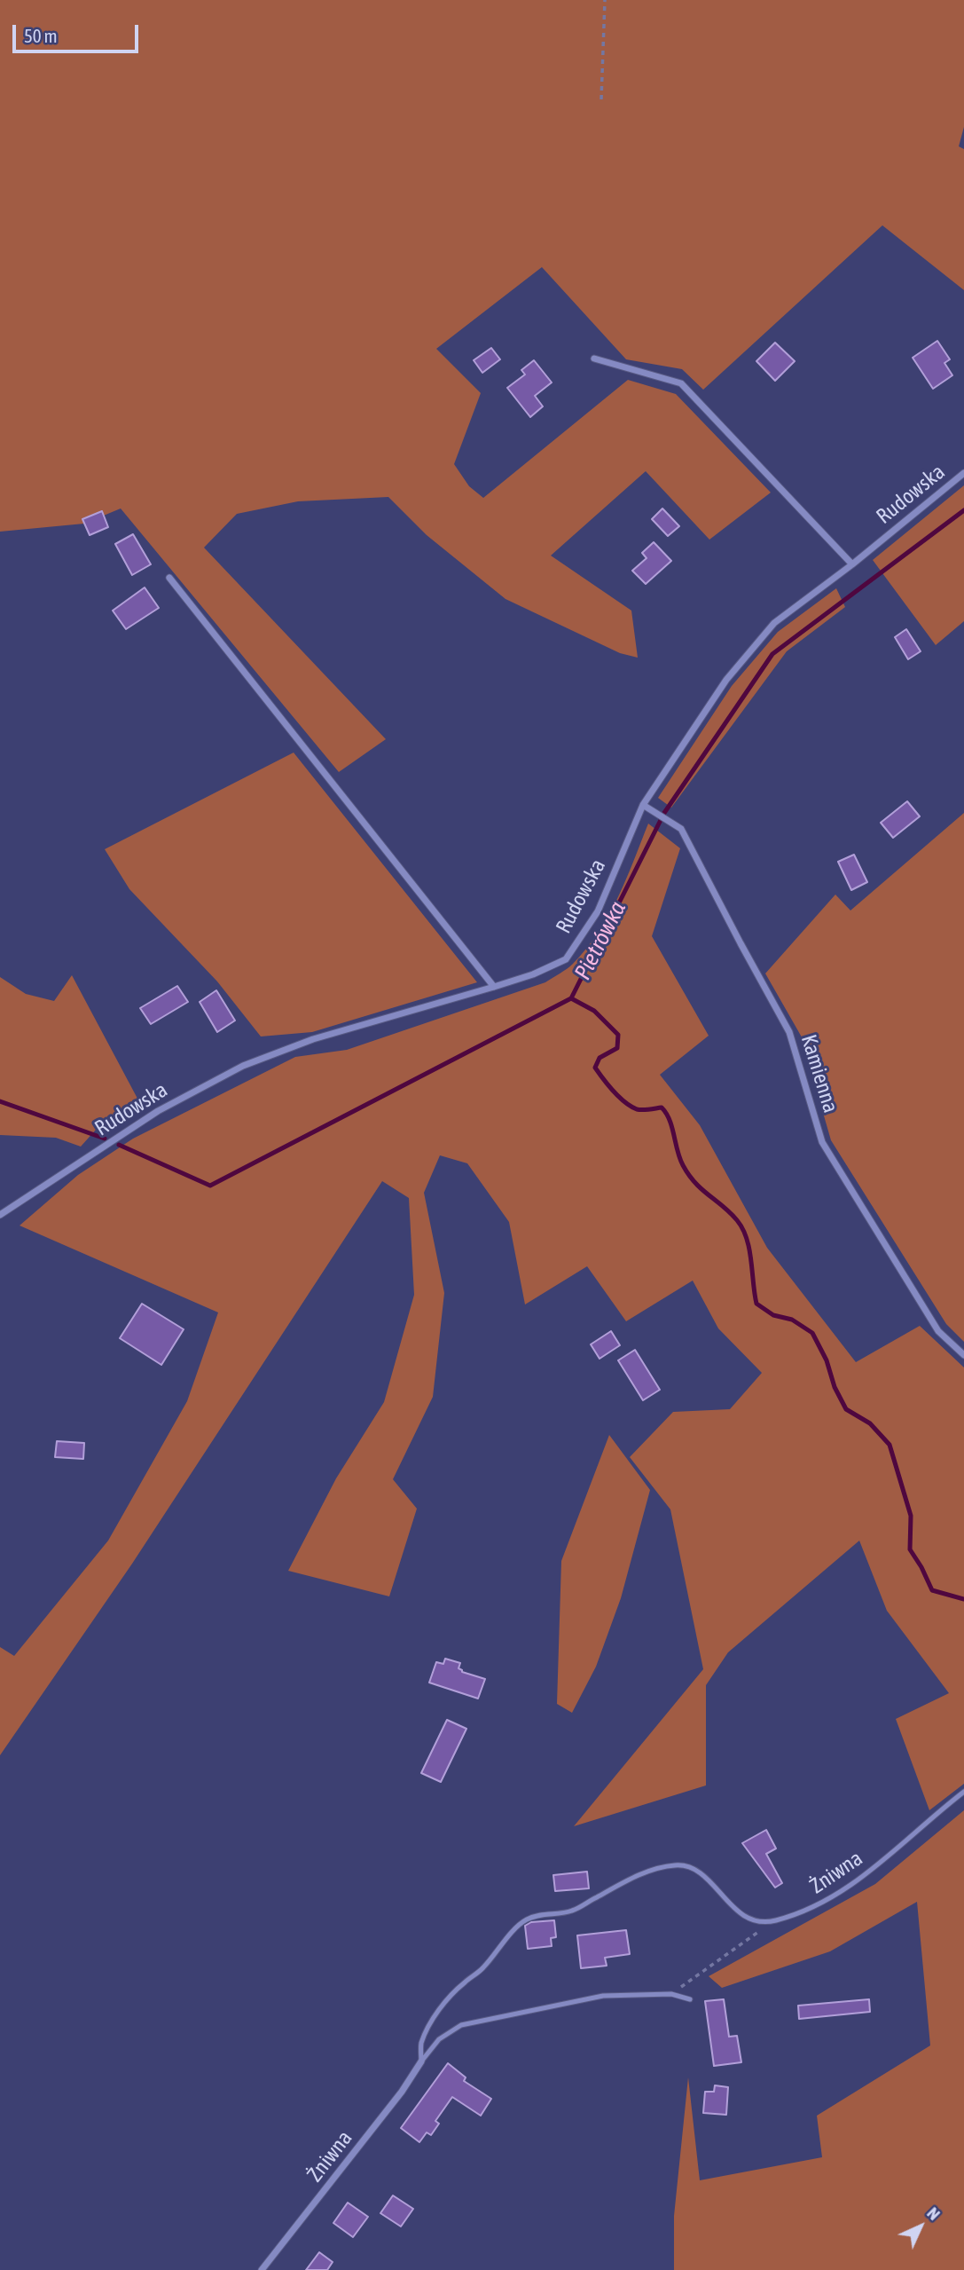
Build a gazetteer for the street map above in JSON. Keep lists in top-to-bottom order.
{
  "streets": {
    "street": ["Rudowska", "Kamienna", "Żniwna"]
  },
  "crossings": [
    ["Rudowska", "Kamienna"]
  ],
  "water": ["Pietrówka"],
  "scale_bar": "50 m",
  "north": "top right"
}
